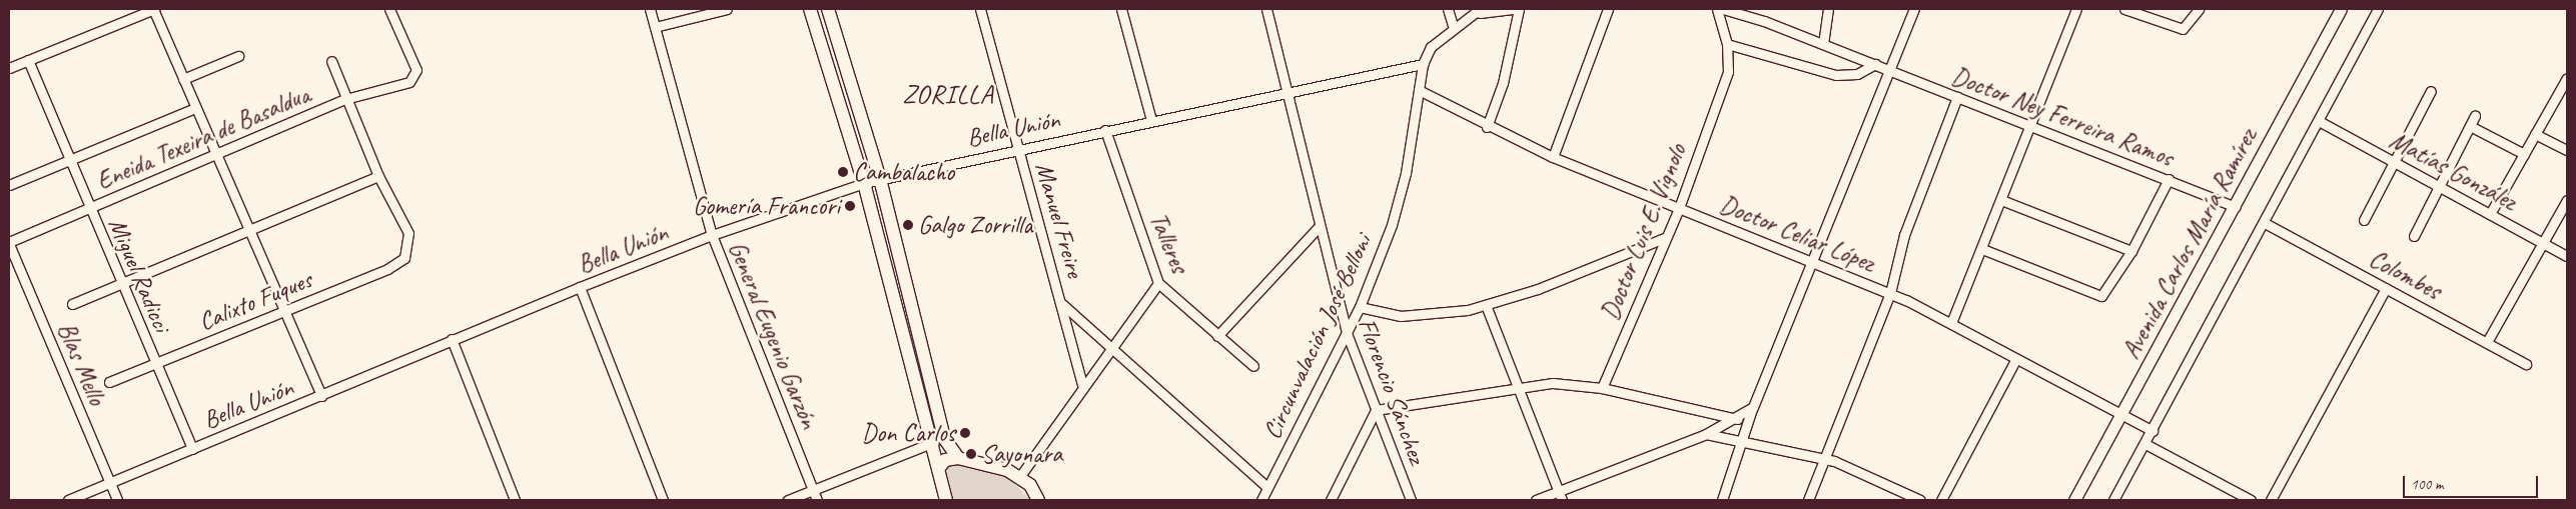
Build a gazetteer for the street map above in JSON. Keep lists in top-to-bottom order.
{
  "streets": {
    "street": [
      "Doctor Ney Ferreira Ramos",
      "Bella Unión",
      "Eneida Texeira de Basaldua",
      "Matías González",
      "Manuel Freire",
      "Doctor Luis E. Vignolo",
      "Doctor Celiar López",
      "Talleres",
      "Avenida Carlos María Ramírez",
      "Miguel Radicci",
      "Colombes",
      "Calixto Fuques",
      "General Eugenio Garzón",
      "Circunvalación José Belloni",
      "Blas Mello",
      "Florencio Sánchez"
    ]
  },
  "crossings": [
    ["Doctor Ney Ferreira Ramos", "Avenida Carlos María Ramírez"],
    ["Bella Unión", "Manuel Freire"],
    ["Bella Unión", "Talleres"],
    ["Bella Unión", "Miguel Radicci"],
    ["Bella Unión", "General Eugenio Garzón"],
    ["Bella Unión", "Circunvalación José Belloni"],
    ["Bella Unión", "Blas Mello"],
    ["Bella Unión", "Florencio Sánchez"],
    ["Eneida Texeira de Basaldua", "Miguel Radicci"],
    ["Eneida Texeira de Basaldua", "Calixto Fuques"],
    ["Eneida Texeira de Basaldua", "Blas Mello"],
    ["Doctor Luis E. Vignolo", "Doctor Celiar López"],
    ["Doctor Celiar López", "Avenida Carlos María Ramírez"],
    ["Doctor Celiar López", "Circunvalación José Belloni"],
    ["Miguel Radicci", "Calixto Fuques"],
    ["Circunvalación José Belloni", "Florencio Sánchez"]
  ],
  "districts": ["ZORILLA"],
  "places": [
    "Cambalacho",
    "Gomería Francori",
    "Galgo Zorrilla",
    "Don Carlos",
    "Sayonara"
  ],
  "scale_bar": "100 m"
}
